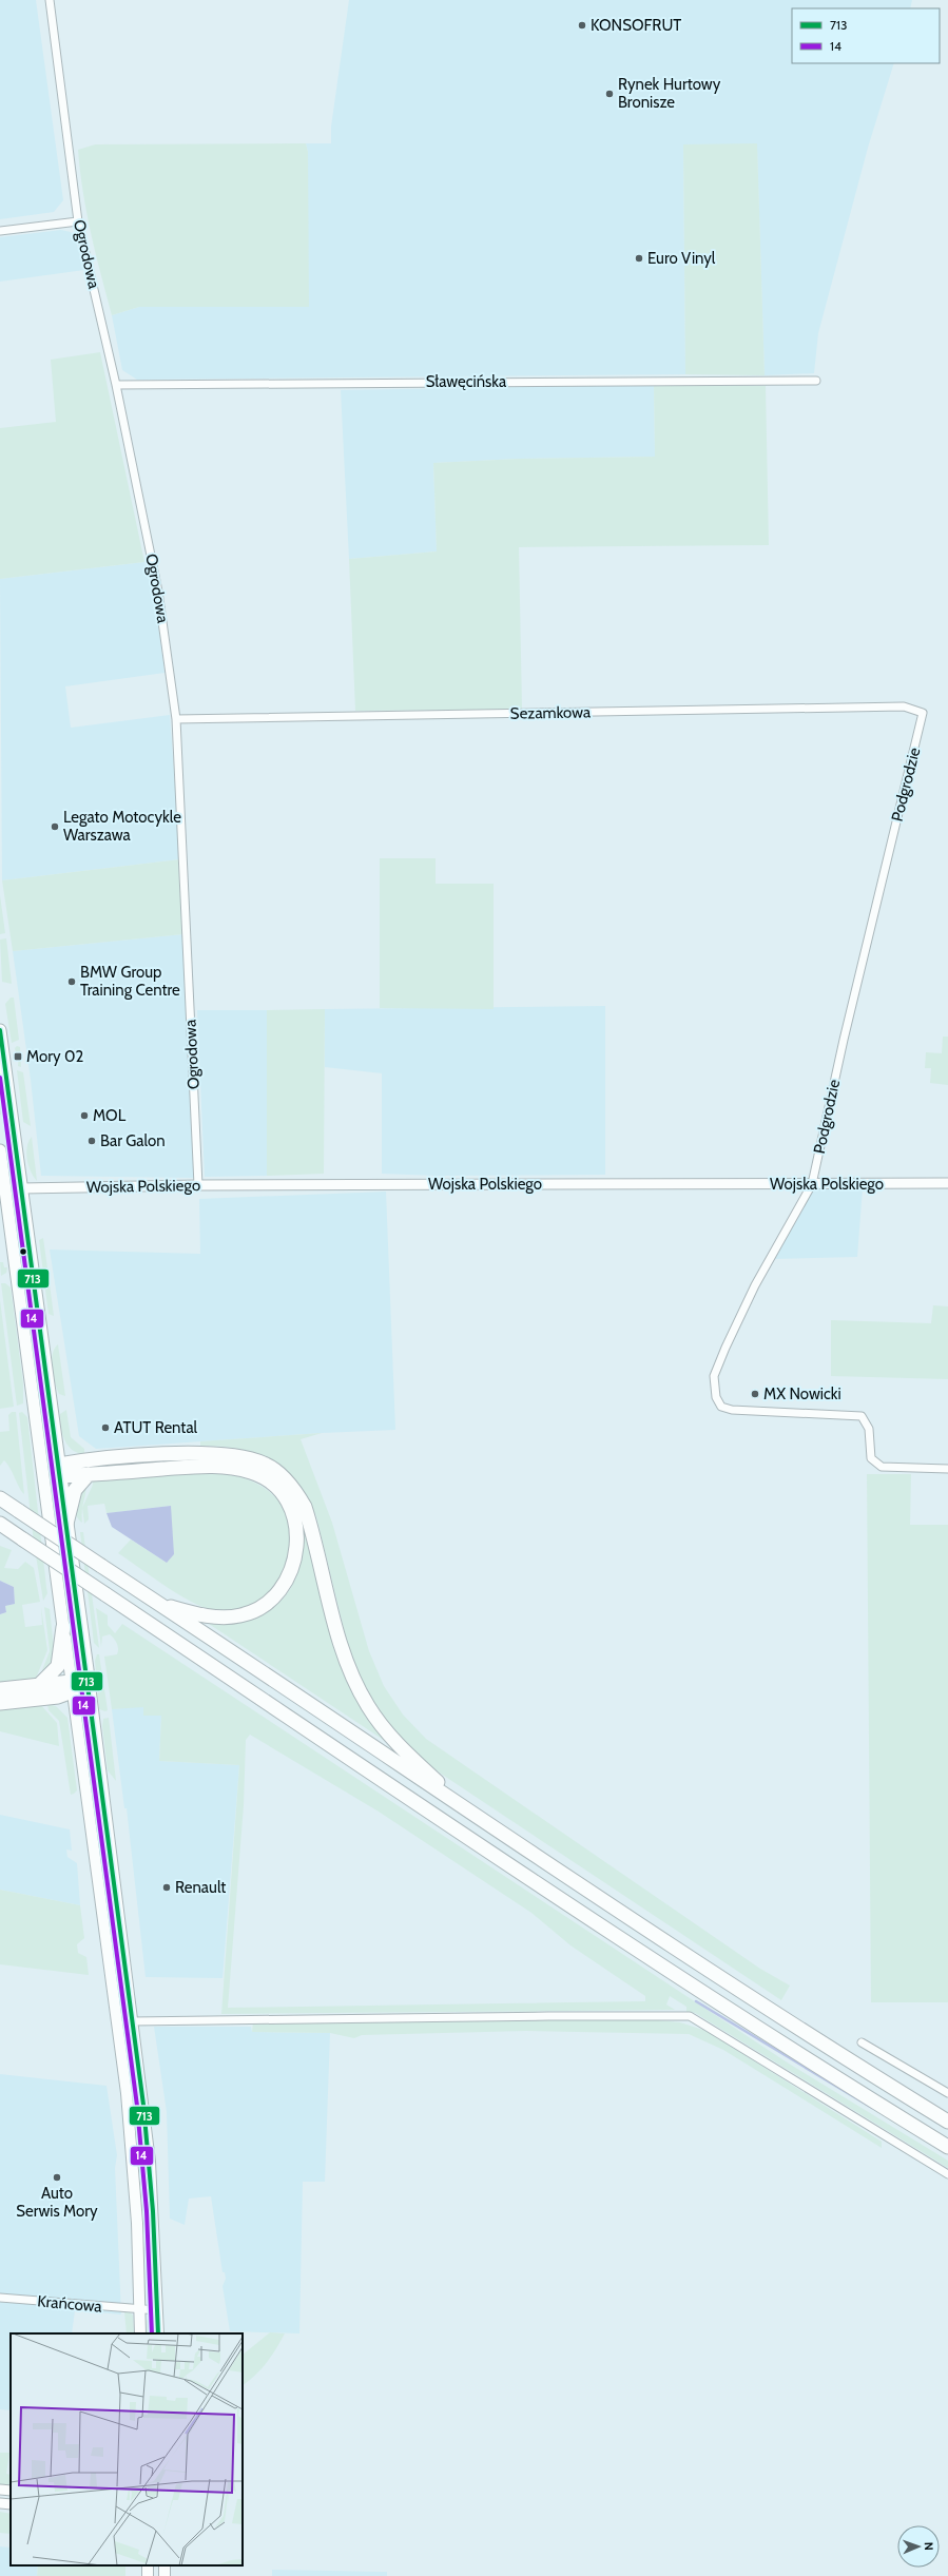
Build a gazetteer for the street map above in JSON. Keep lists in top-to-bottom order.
{
  "streets": {
    "street": [
      "Ogrodowa",
      "Sławęcińska",
      "Sezamkowa",
      "Podgrodzie",
      "Wojska Polskiego",
      "Krańcowa"
    ]
  },
  "crossings": [
    ["Ogrodowa", "Sławęcińska"],
    ["Ogrodowa", "Sezamkowa"],
    ["Ogrodowa", "Wojska Polskiego"],
    ["Sezamkowa", "Podgrodzie"],
    ["Podgrodzie", "Wojska Polskiego"]
  ],
  "places": {
    "other": [
      "KONSOFRUT",
      "Rynek Hurtowy Bronisze",
      "Euro Vinyl",
      "Legato Motocykle Warszawa",
      "BMW Group Training Centre",
      "MOL",
      "Bar Galon",
      "MX Nowicki",
      "ATUT Rental",
      "Renault",
      "Auto Serwis Mory"
    ],
    "transit": ["Mory 02"]
  },
  "lines": ["transit line 713", "transit line 14"],
  "legend": ["713", "14"],
  "north": "right"
}
